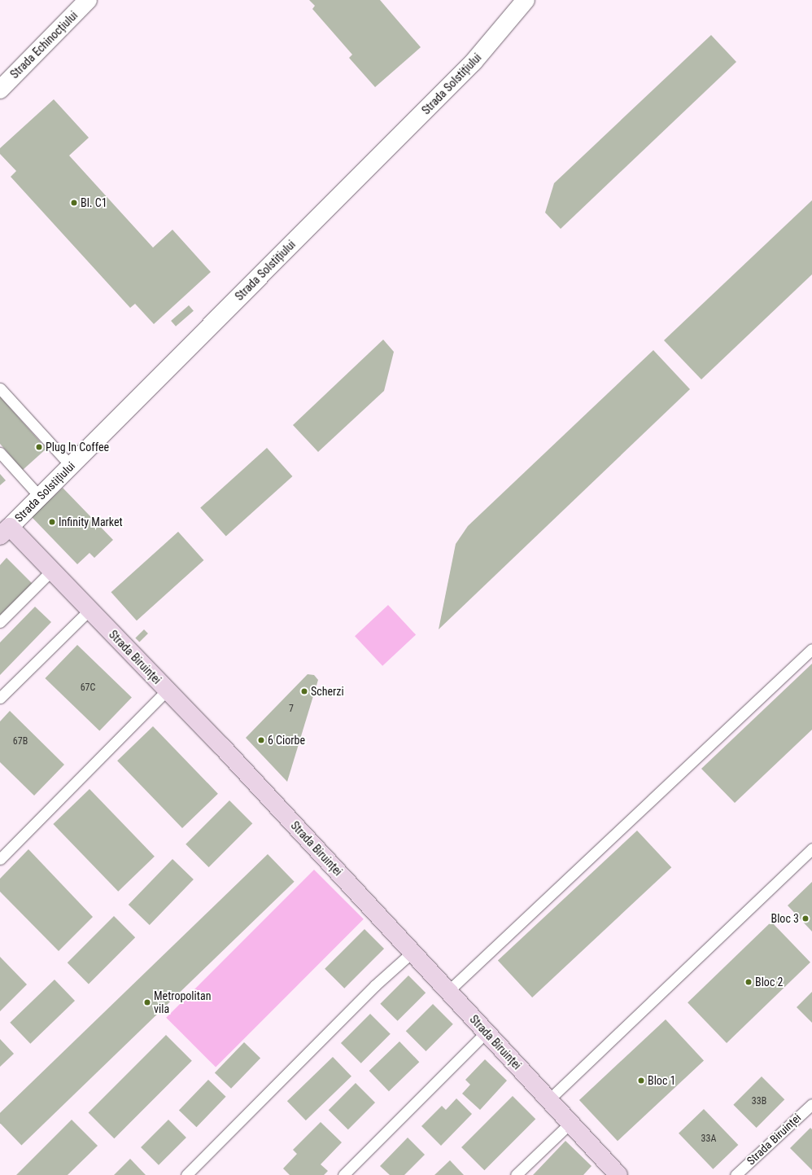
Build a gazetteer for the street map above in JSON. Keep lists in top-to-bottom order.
{
  "streets": {
    "street": ["Strada Echinocțiului", "Strada Solstițiului", "Strada Biruinței"]
  },
  "crossings": [
    ["Strada Solstițiului", "Strada Biruinței"]
  ],
  "places": [
    "Bl. C1",
    "Plug In Coffee",
    "Infinity Market",
    "Scherzi",
    "6 Ciorbe",
    "Bloc 3",
    "Bloc 2",
    "Metropolitan vila",
    "Bloc 1"
  ],
  "house_numbers": [
    "67C",
    "7",
    "67B",
    "33B",
    "33A"
  ]
}
